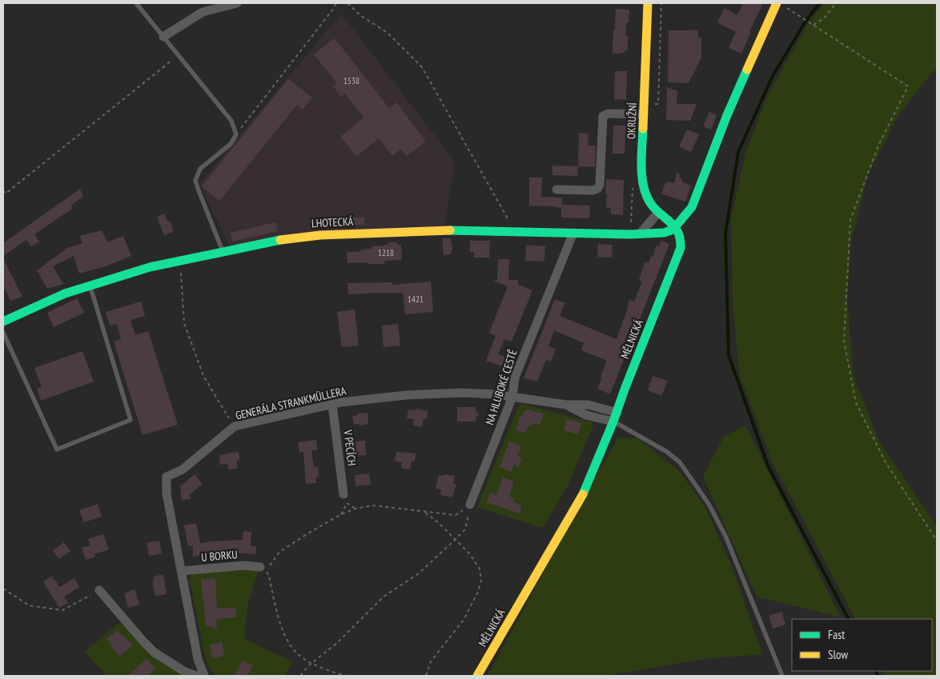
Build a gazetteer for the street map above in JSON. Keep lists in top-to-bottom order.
{
  "streets": {
    "street": [
      "OKRUŽNÍ",
      "LHOTECKÁ",
      "MĚLNICKÁ",
      "NA HLUBOKÉ CESTĚ",
      "GENERÁLA STRANKMÜLLERA",
      "V PECÍCH",
      "U BORKU"
    ]
  },
  "crossings": [
    ["OKRUŽNÍ", "LHOTECKÁ"],
    ["OKRUŽNÍ", "MĚLNICKÁ"],
    ["LHOTECKÁ", "MĚLNICKÁ"],
    ["LHOTECKÁ", "NA HLUBOKÉ CESTĚ"],
    ["MĚLNICKÁ", "GENERÁLA STRANKMÜLLERA"],
    ["NA HLUBOKÉ CESTĚ", "GENERÁLA STRANKMÜLLERA"],
    ["GENERÁLA STRANKMÜLLERA", "V PECÍCH"],
    ["GENERÁLA STRANKMÜLLERA", "U BORKU"]
  ],
  "house_numbers": ["1538", "1218", "1421"],
  "legend": ["Fast", "Slow"]
}
